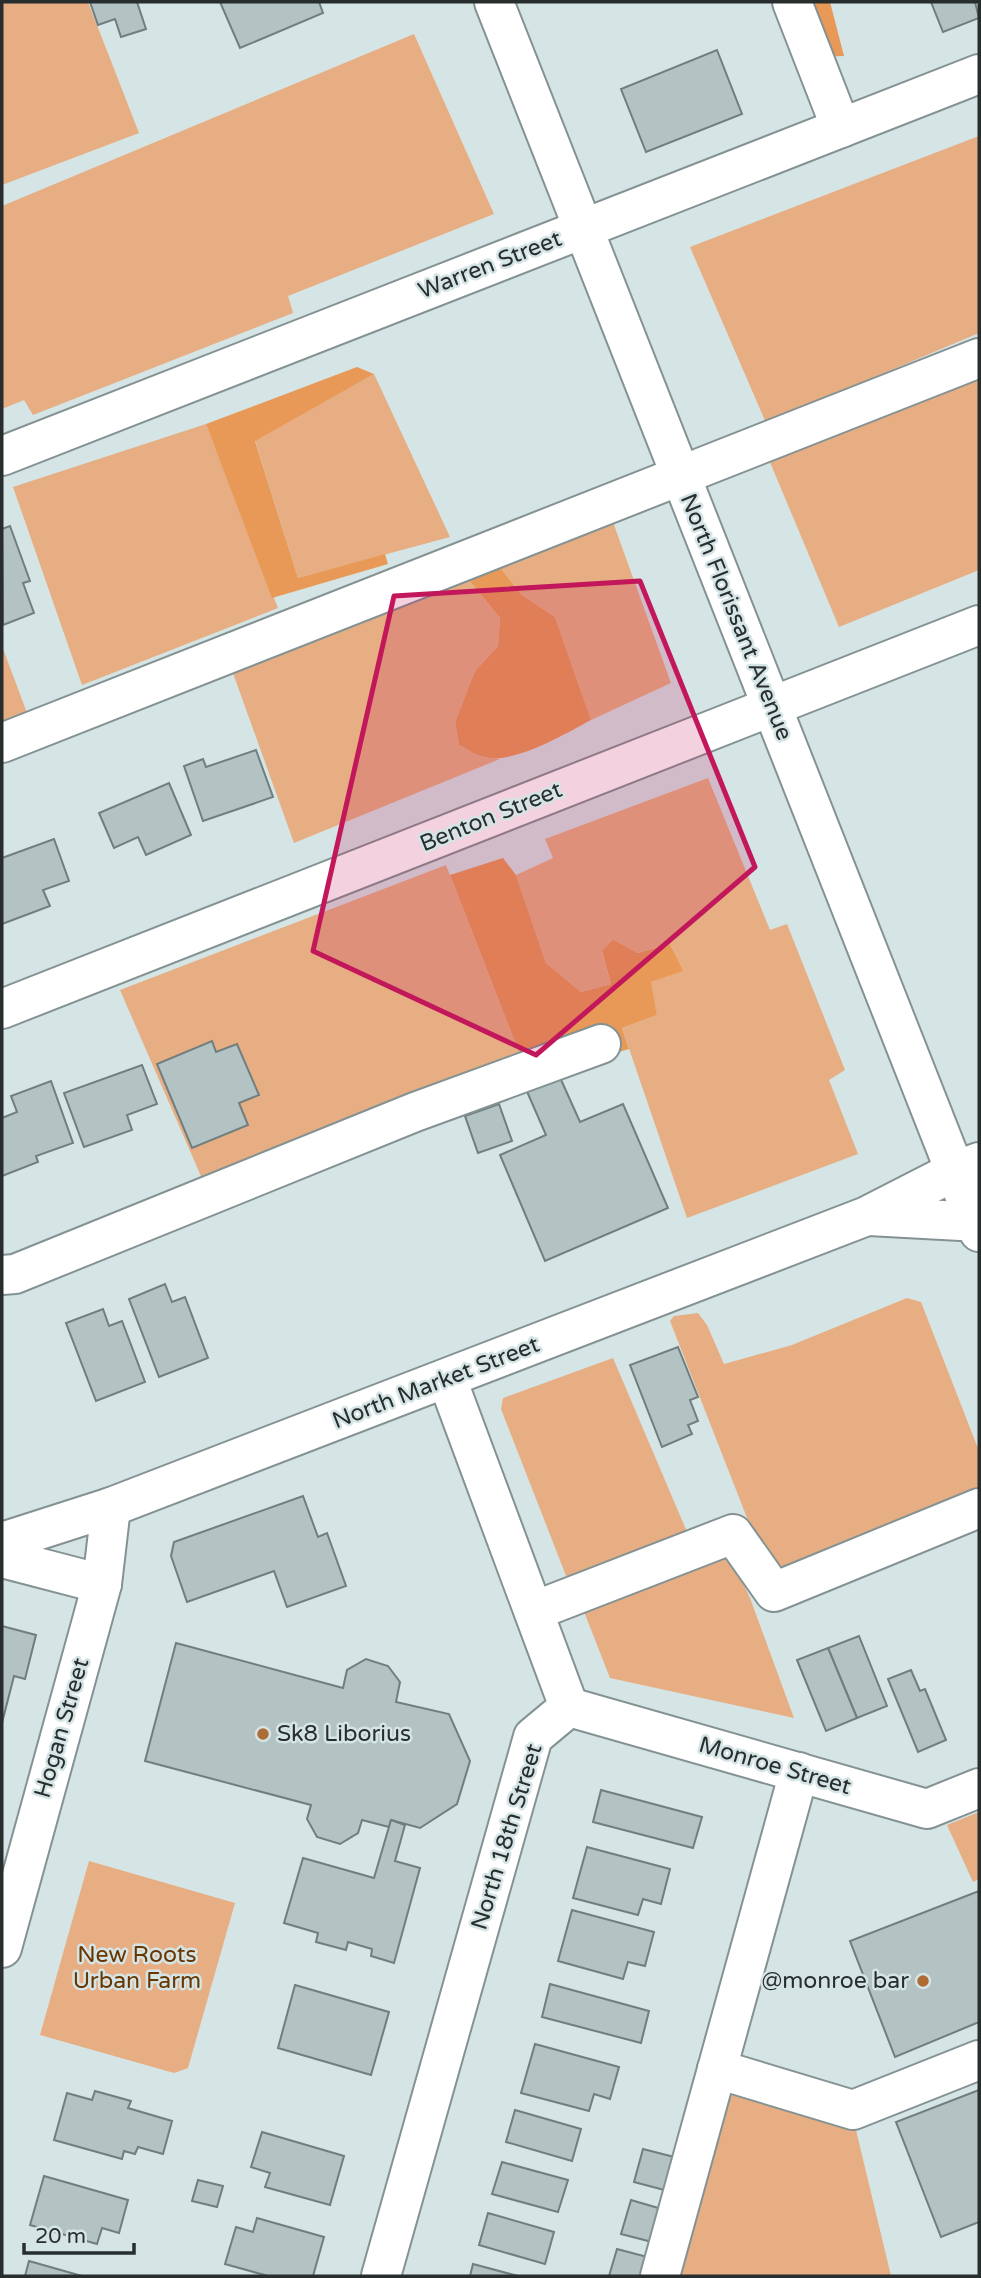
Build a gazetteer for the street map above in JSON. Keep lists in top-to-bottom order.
{
  "streets": {
    "street": [
      "Warren Street",
      "North Florissant Avenue",
      "Benton Street",
      "North Market Street",
      "Hogan Street",
      "Monroe Street",
      "North 18th Street"
    ]
  },
  "crossings": [
    ["Warren Street", "North Florissant Avenue"],
    ["North Florissant Avenue", "Benton Street"],
    ["North Florissant Avenue", "North Market Street"],
    ["North Market Street", "Hogan Street"],
    ["Monroe Street", "North 18th Street"]
  ],
  "parks": ["New Roots Urban Farm"],
  "places": ["Sk8 Liborius", "@monroe bar"],
  "scale_bar": "20 m"
}
